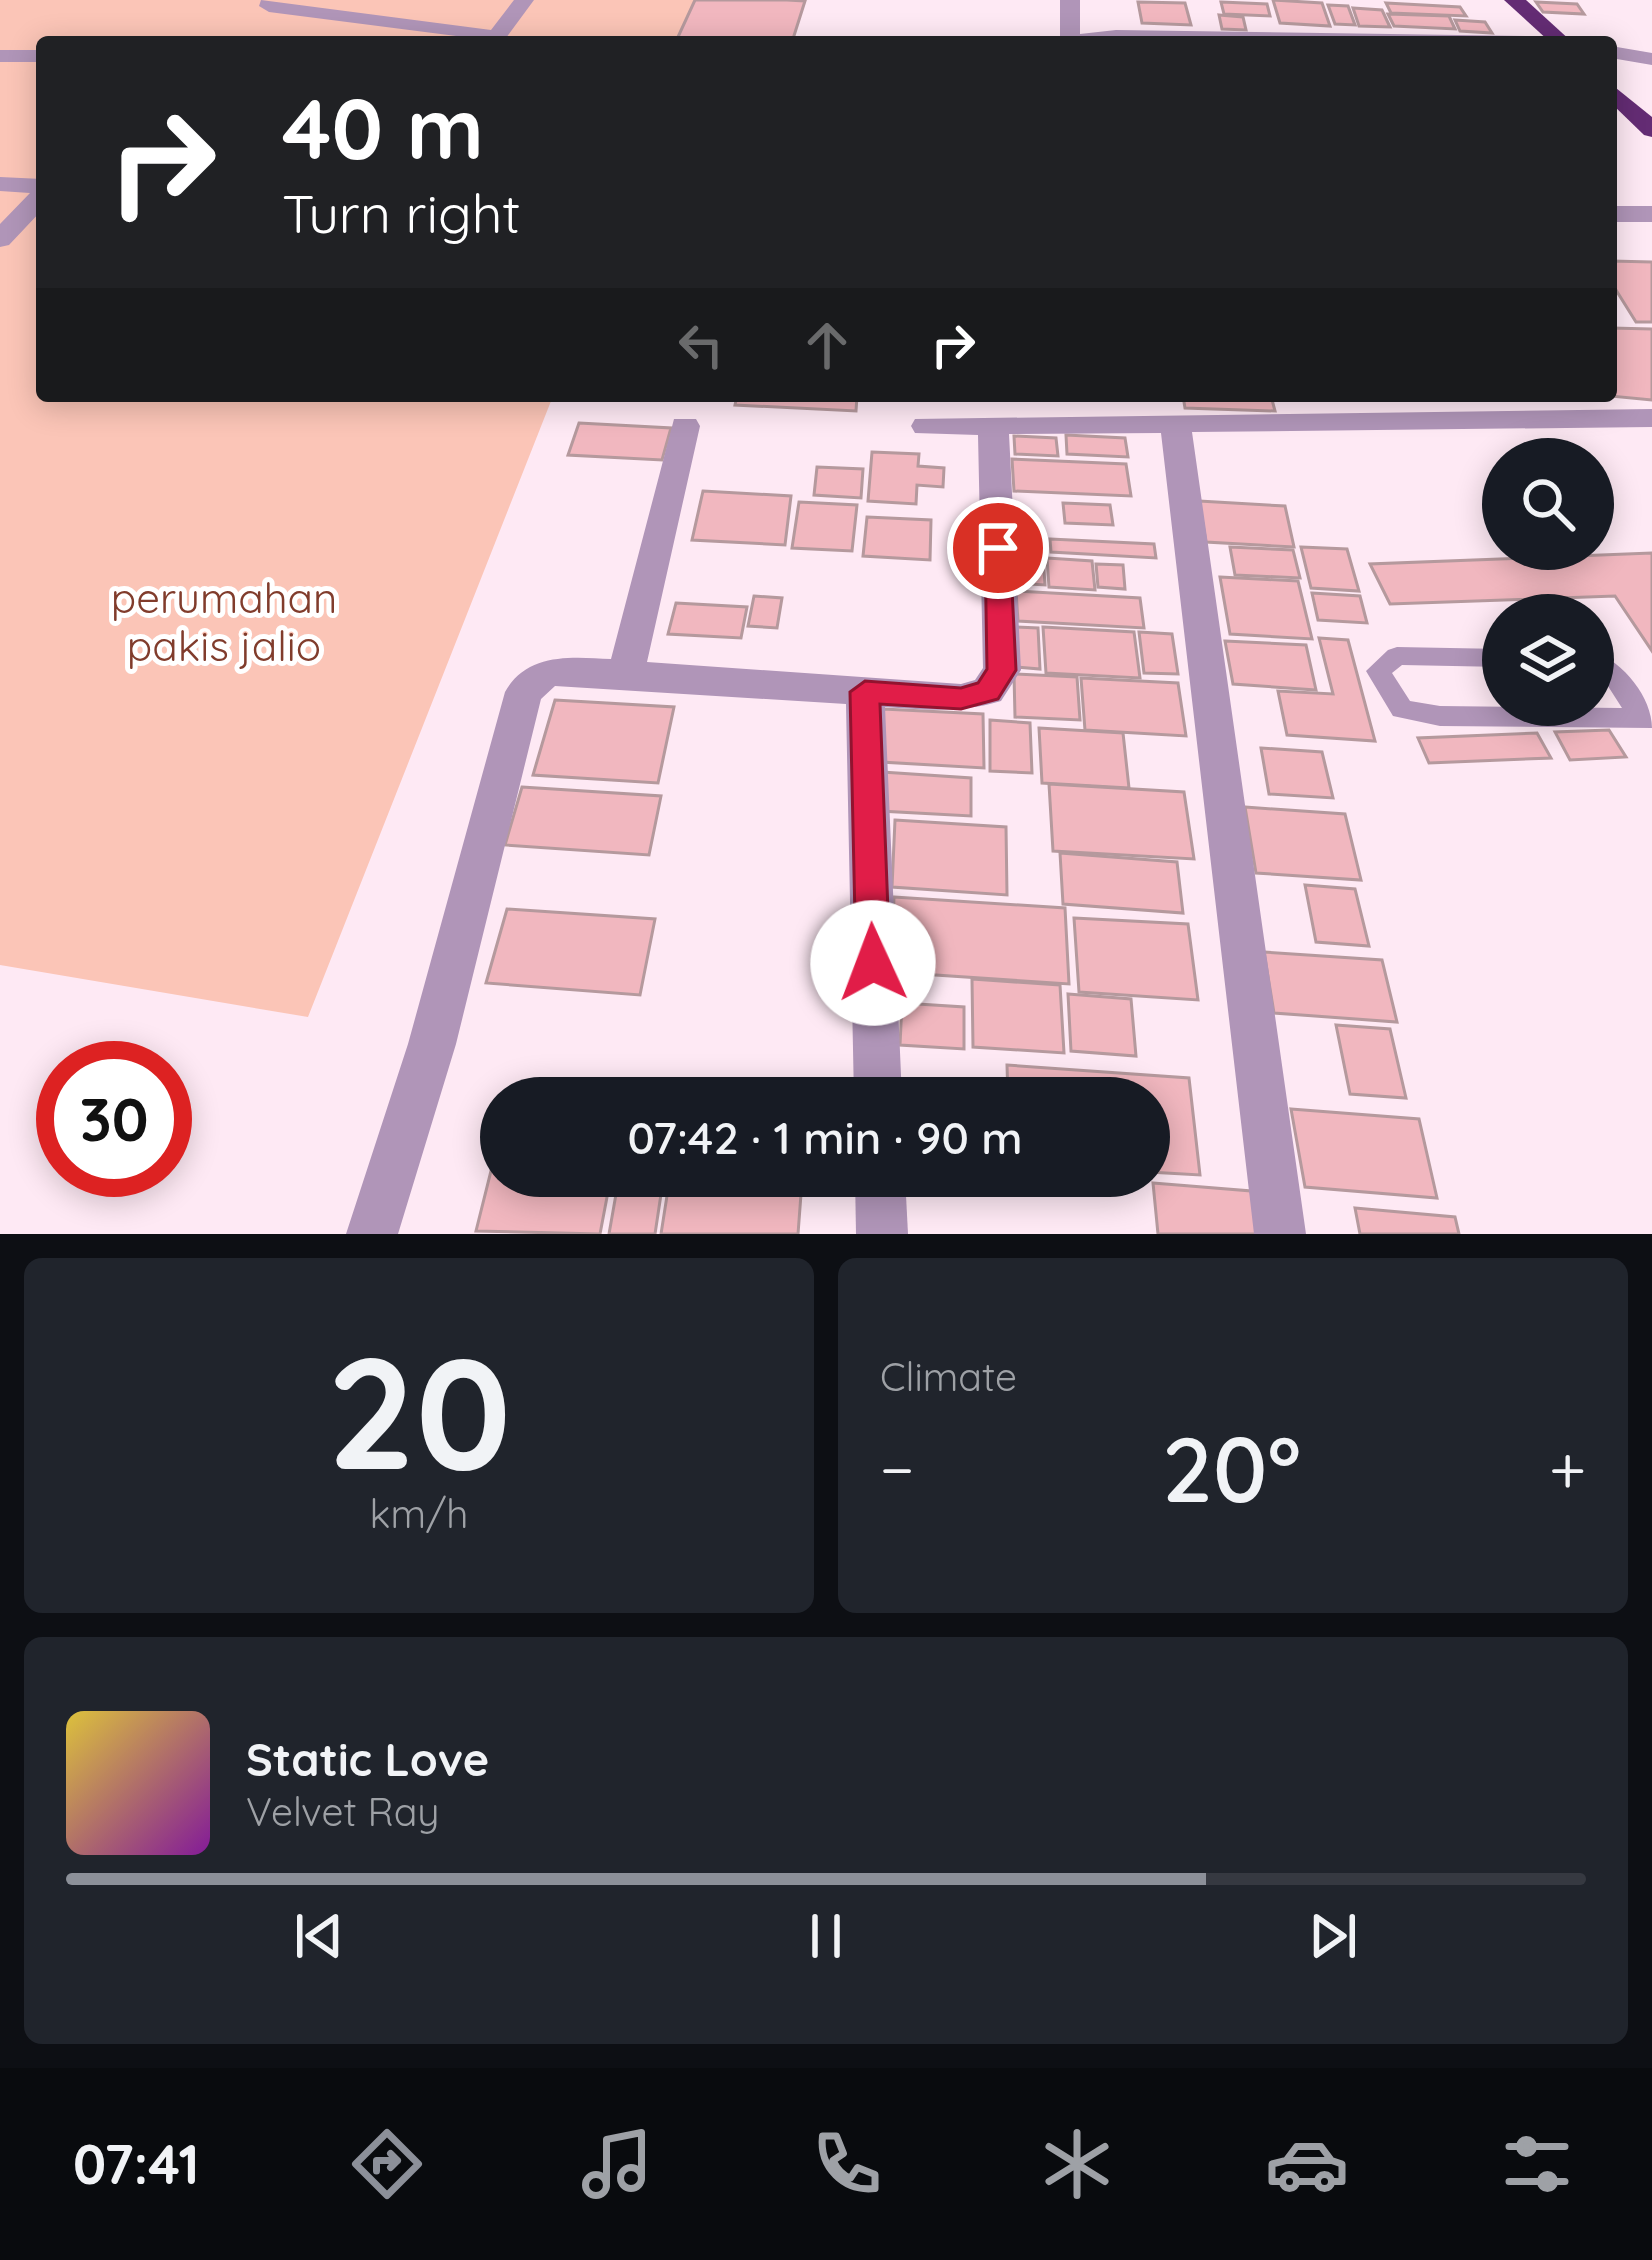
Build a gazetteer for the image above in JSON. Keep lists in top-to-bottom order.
{
  "parks": ["perumahan pakis jalio"],
  "page": {
    "turn": ["40 m", "Turn right"],
    "limit": "30",
    "trip": "07:42 · 1 min · 90 m",
    "tile": [
      ["20", "km/h"],
      "Climate"
    ],
    "heat": ["−", "20°", "+"],
    "song": ["Static Love", "Velvet Ray"],
    "tabs": "07:41"
  }
}
